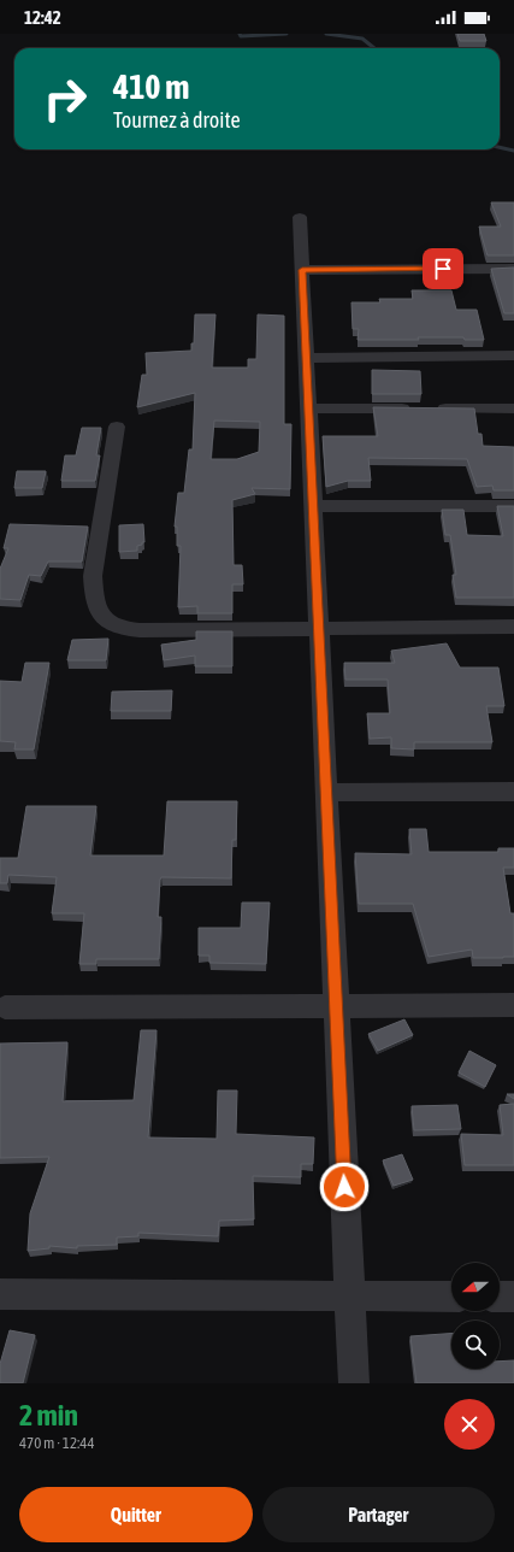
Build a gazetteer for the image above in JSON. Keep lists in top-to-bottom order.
{
  "north": "left",
  "page": {
    "status": "12:42",
    "turn": ["410 m", "Tournez à droite"],
    "heading": ["2 min", "470 m · 12:44"],
    "buttons": ["Quitter", "Partager"]
  }
}
